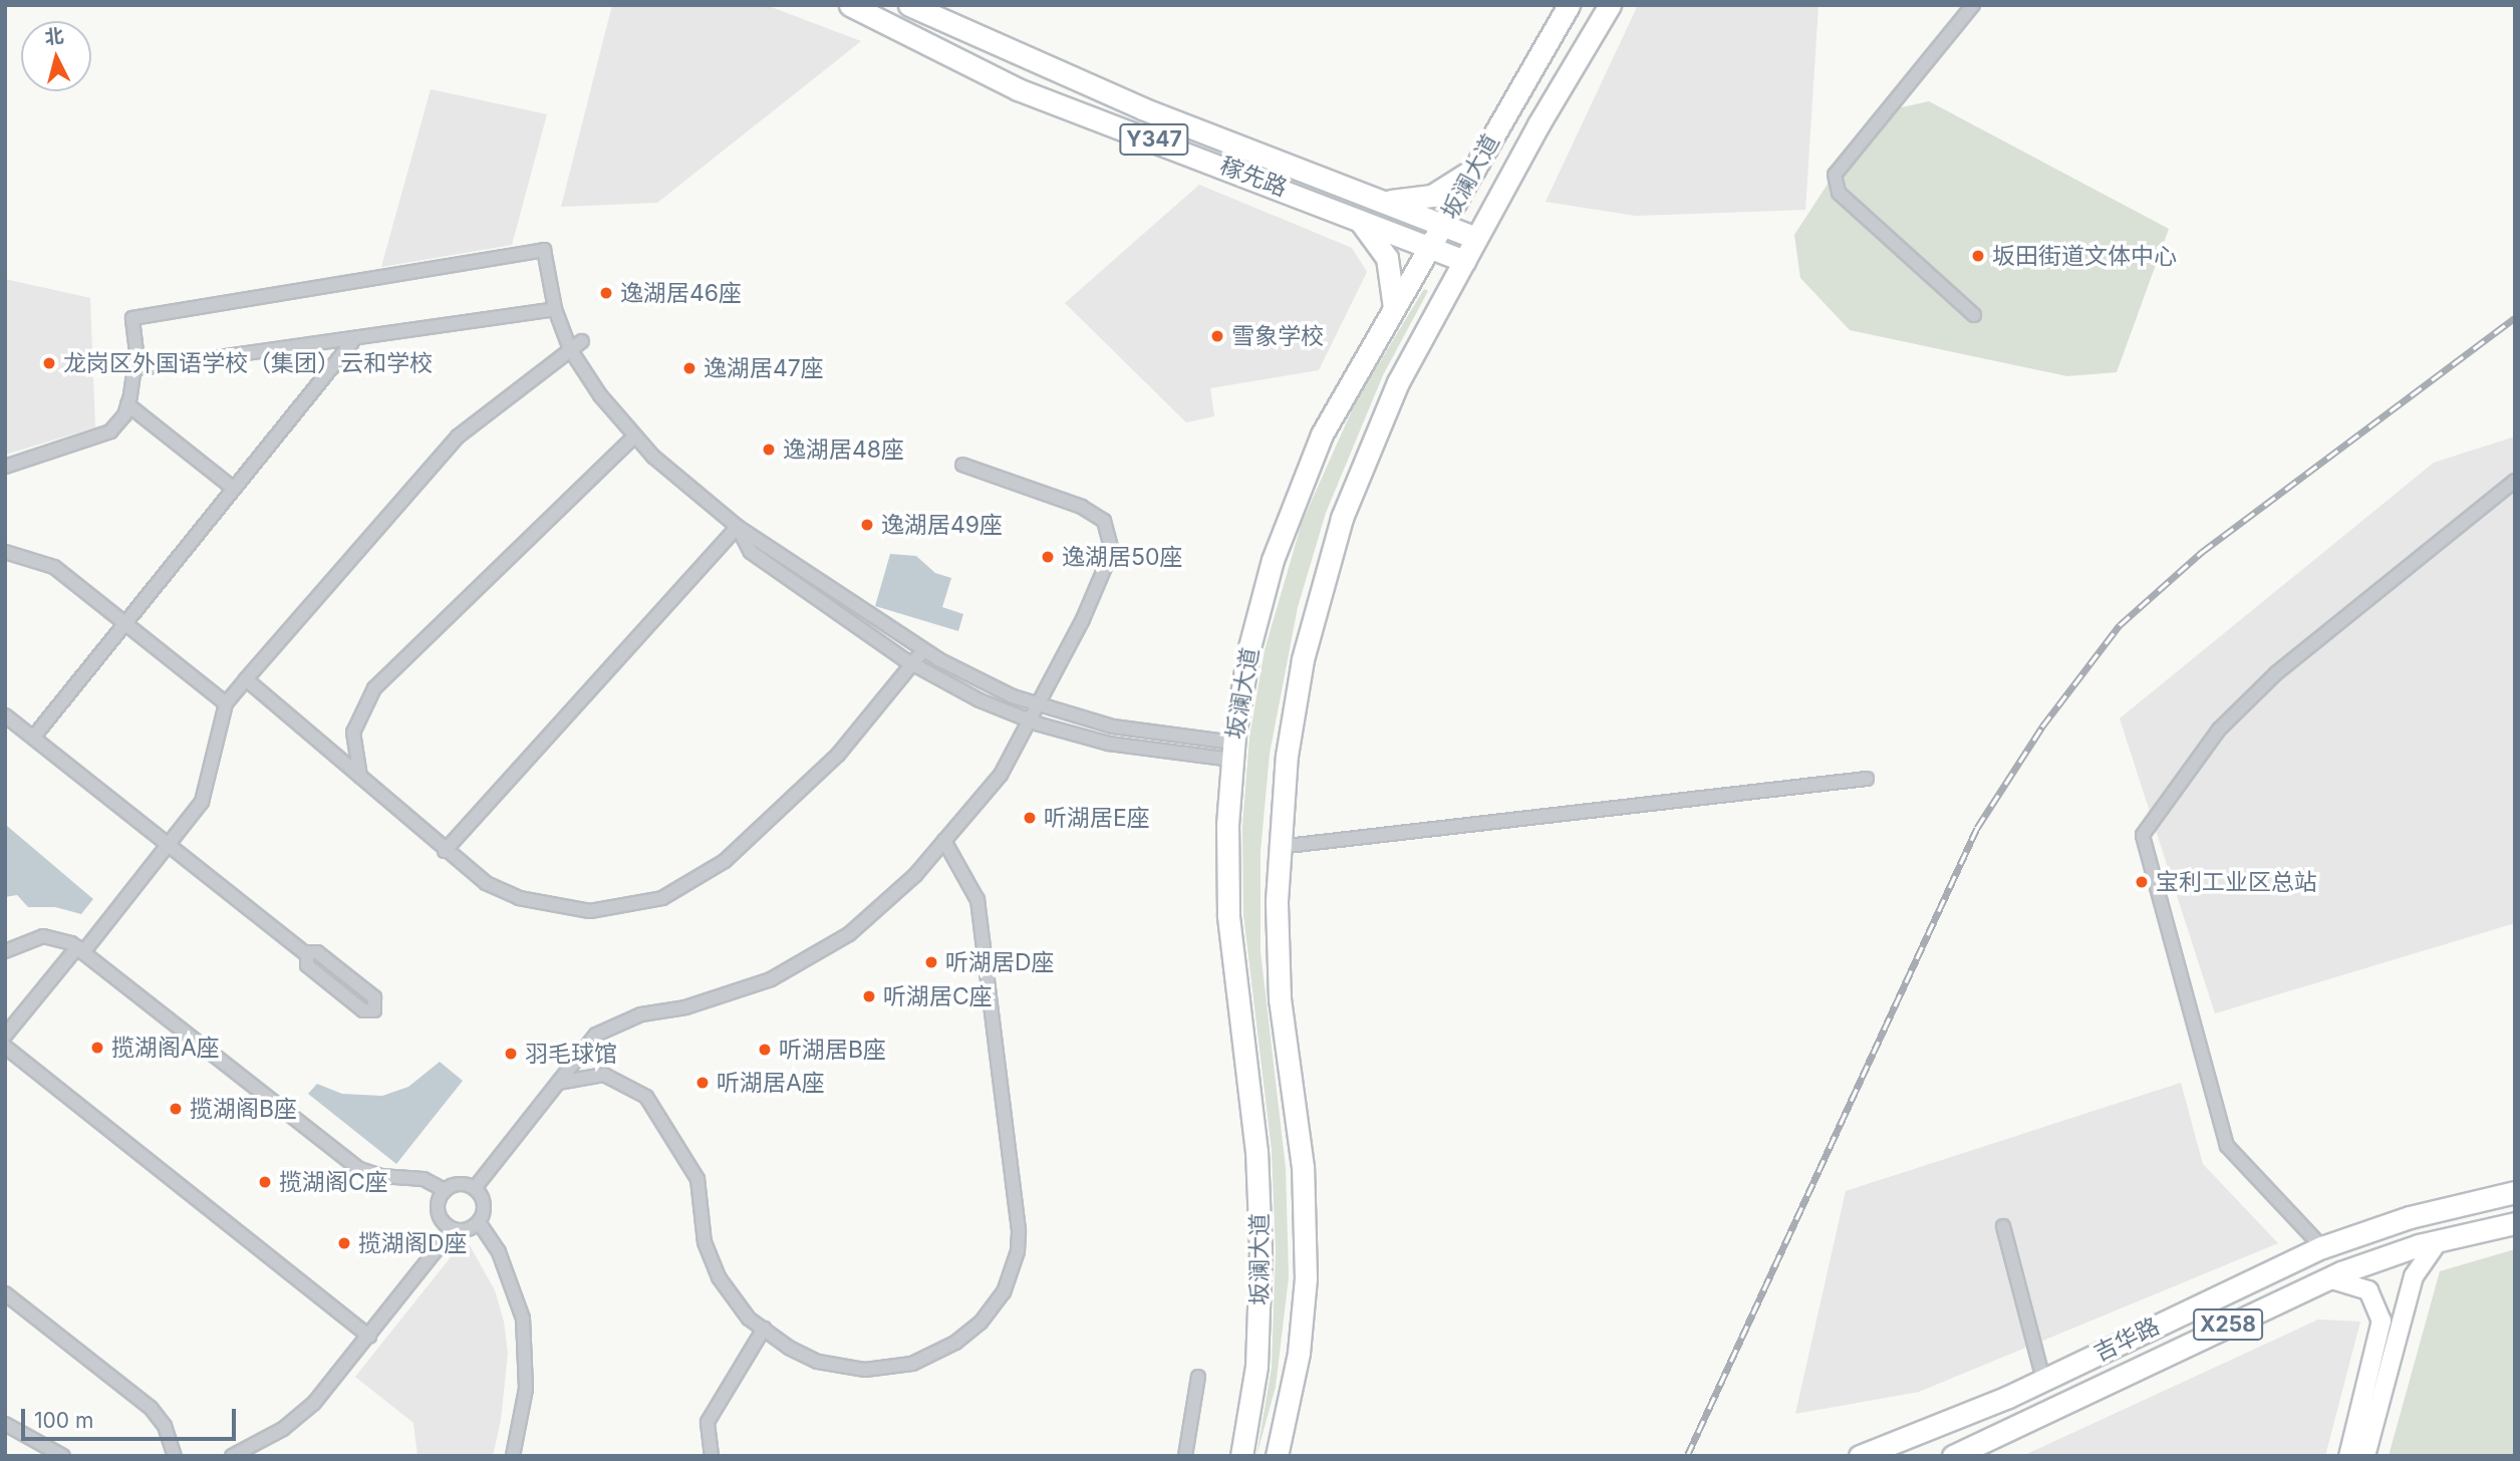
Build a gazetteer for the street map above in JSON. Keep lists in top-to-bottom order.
{
  "streets": {
    "main road": [
      "Y347",
      "稼先路",
      "坂澜大道",
      "X258",
      "吉华路"
    ]
  },
  "crossings": [
    ["稼先路", "坂澜大道"]
  ],
  "places": [
    "坂田街道文体中心",
    "逸湖居46座",
    "雪象学校",
    "龙岗区外国语学校（集团）云和学校",
    "逸湖居47座",
    "逸湖居48座",
    "逸湖居49座",
    "逸湖居50座",
    "听湖居E座",
    "宝利工业区总站",
    "听湖居D座",
    "听湖居C座",
    "揽湖阁A座",
    "听湖居B座",
    "羽毛球馆",
    "听湖居A座",
    "揽湖阁B座",
    "揽湖阁C座",
    "揽湖阁D座"
  ],
  "scale_bar": "100 m",
  "north": "top"
}
